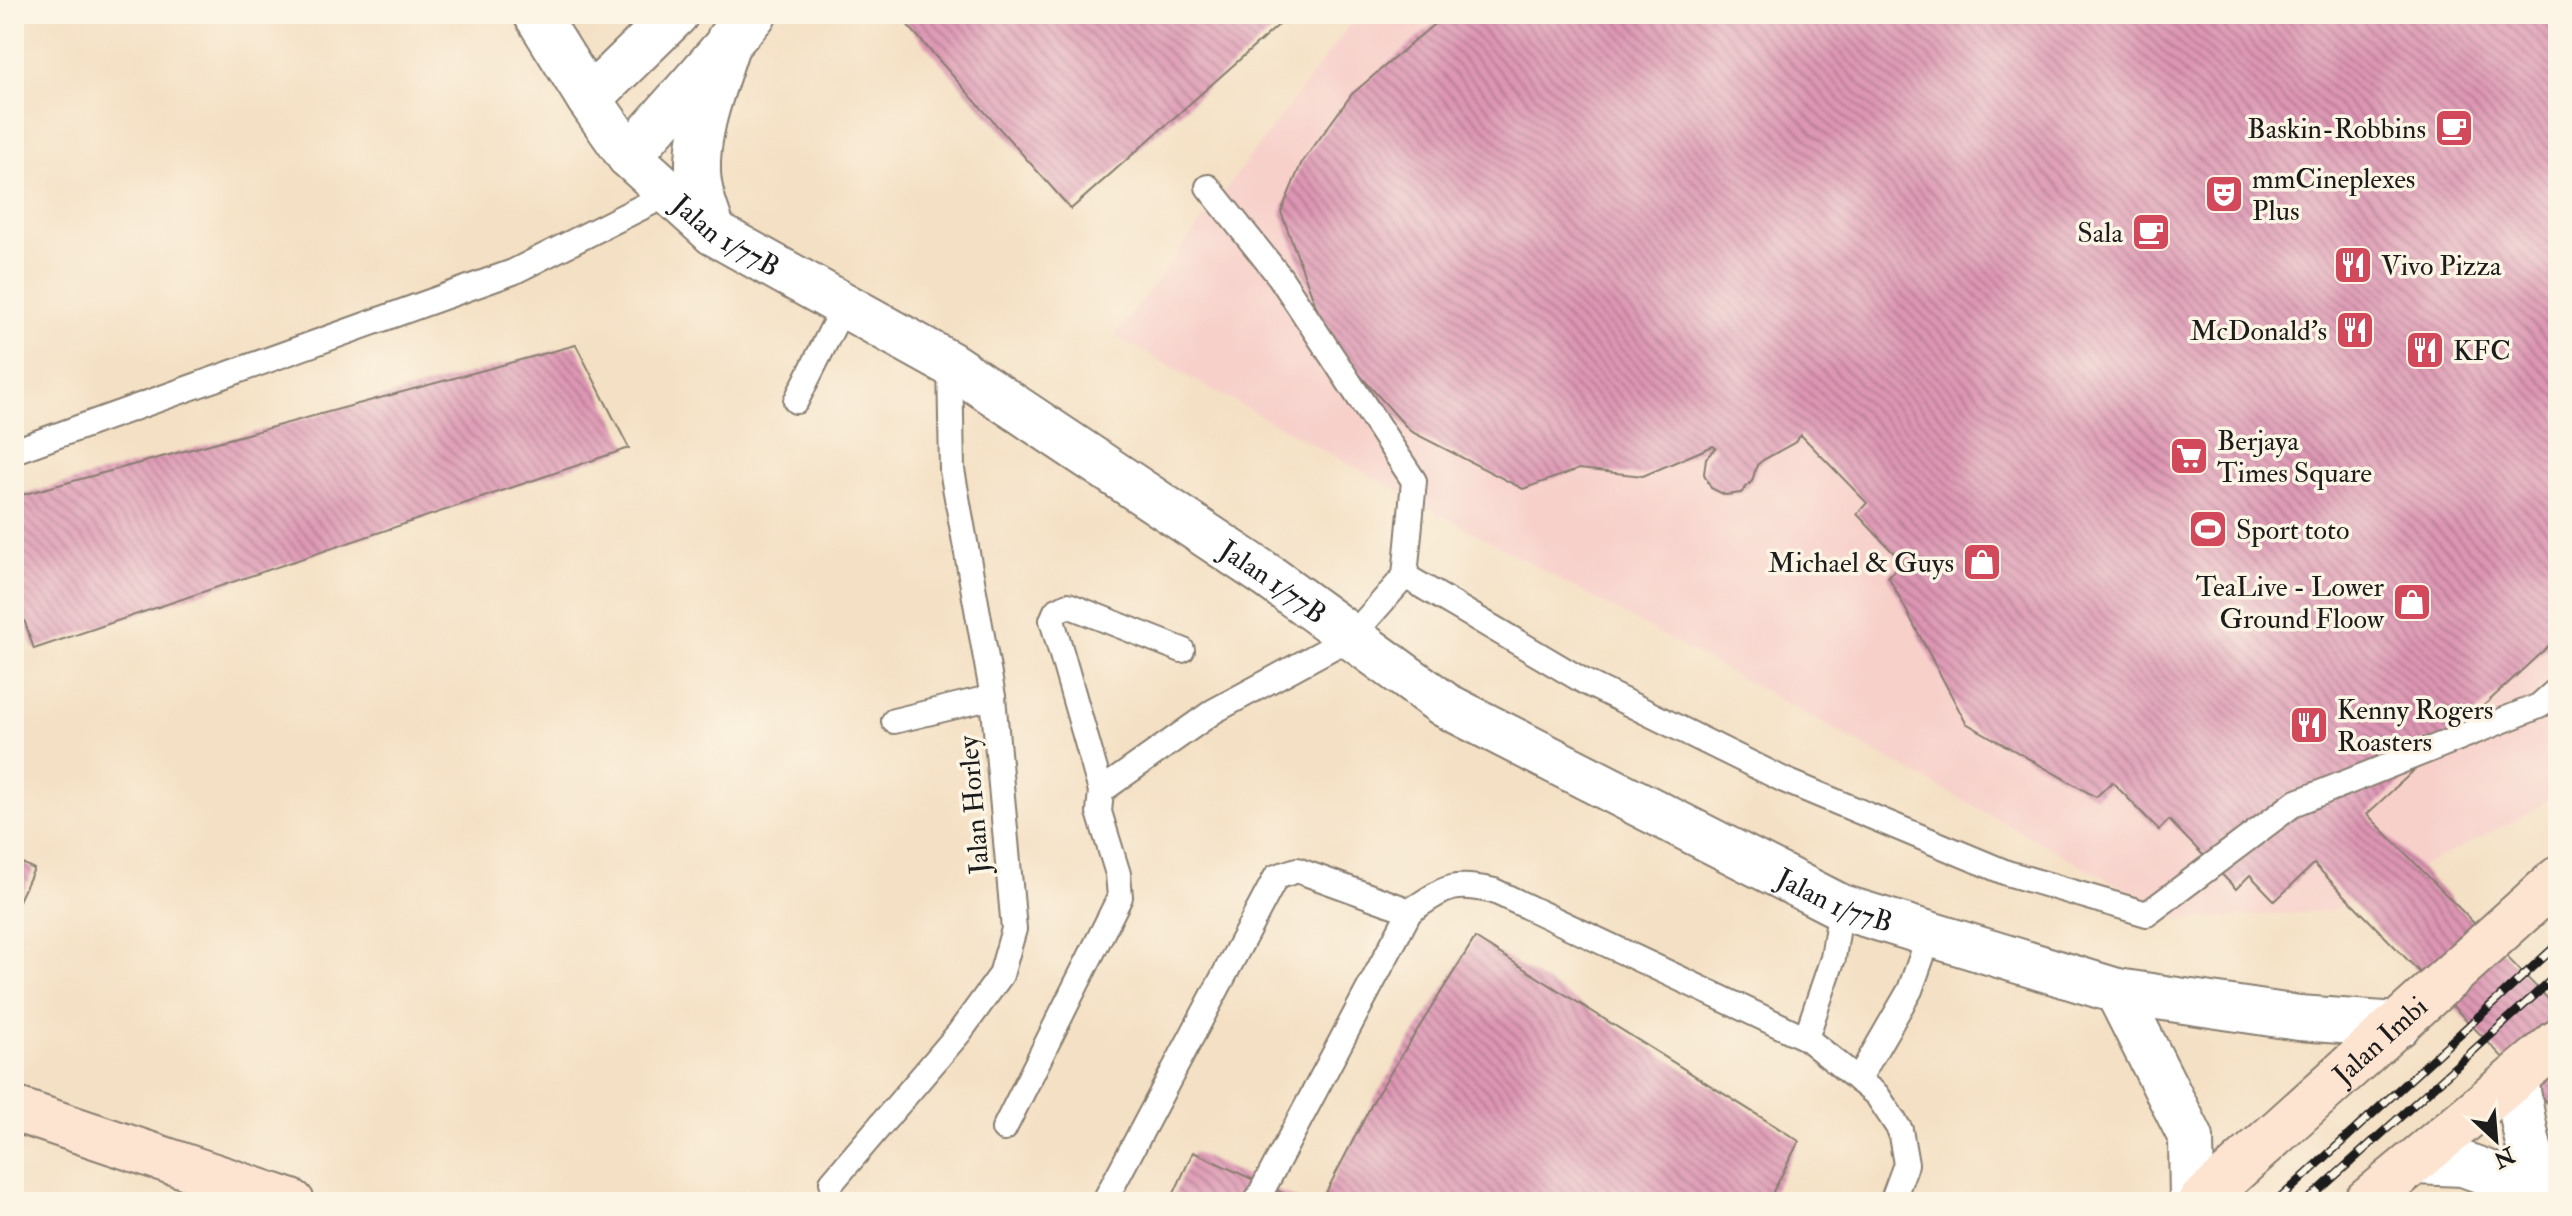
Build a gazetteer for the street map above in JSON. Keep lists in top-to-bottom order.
{
  "streets": {
    "main road": ["Jalan Imbi"],
    "street": ["Jalan 1/77B"],
    "lane": ["Jalan Horley"]
  },
  "crossings": [
    ["Jalan 1/77B", "Jalan Horley"],
    ["Jalan 1/77B", "Jalan Imbi"]
  ],
  "places": {
    "cafe": ["Baskin-Robbins", "Sala"],
    "theatre": ["mmCineplexes Plus"],
    "restaurant": [
      "Vivo Pizza",
      "McDonald's",
      "KFC",
      "Kenny Rogers Roasters"
    ],
    "supermarket": ["Berjaya Times Square"],
    "sports": ["Sport toto"],
    "shop": ["Michael & Guys", "TeaLive - Lower Ground Floow"]
  },
  "north": "bottom right"
}
